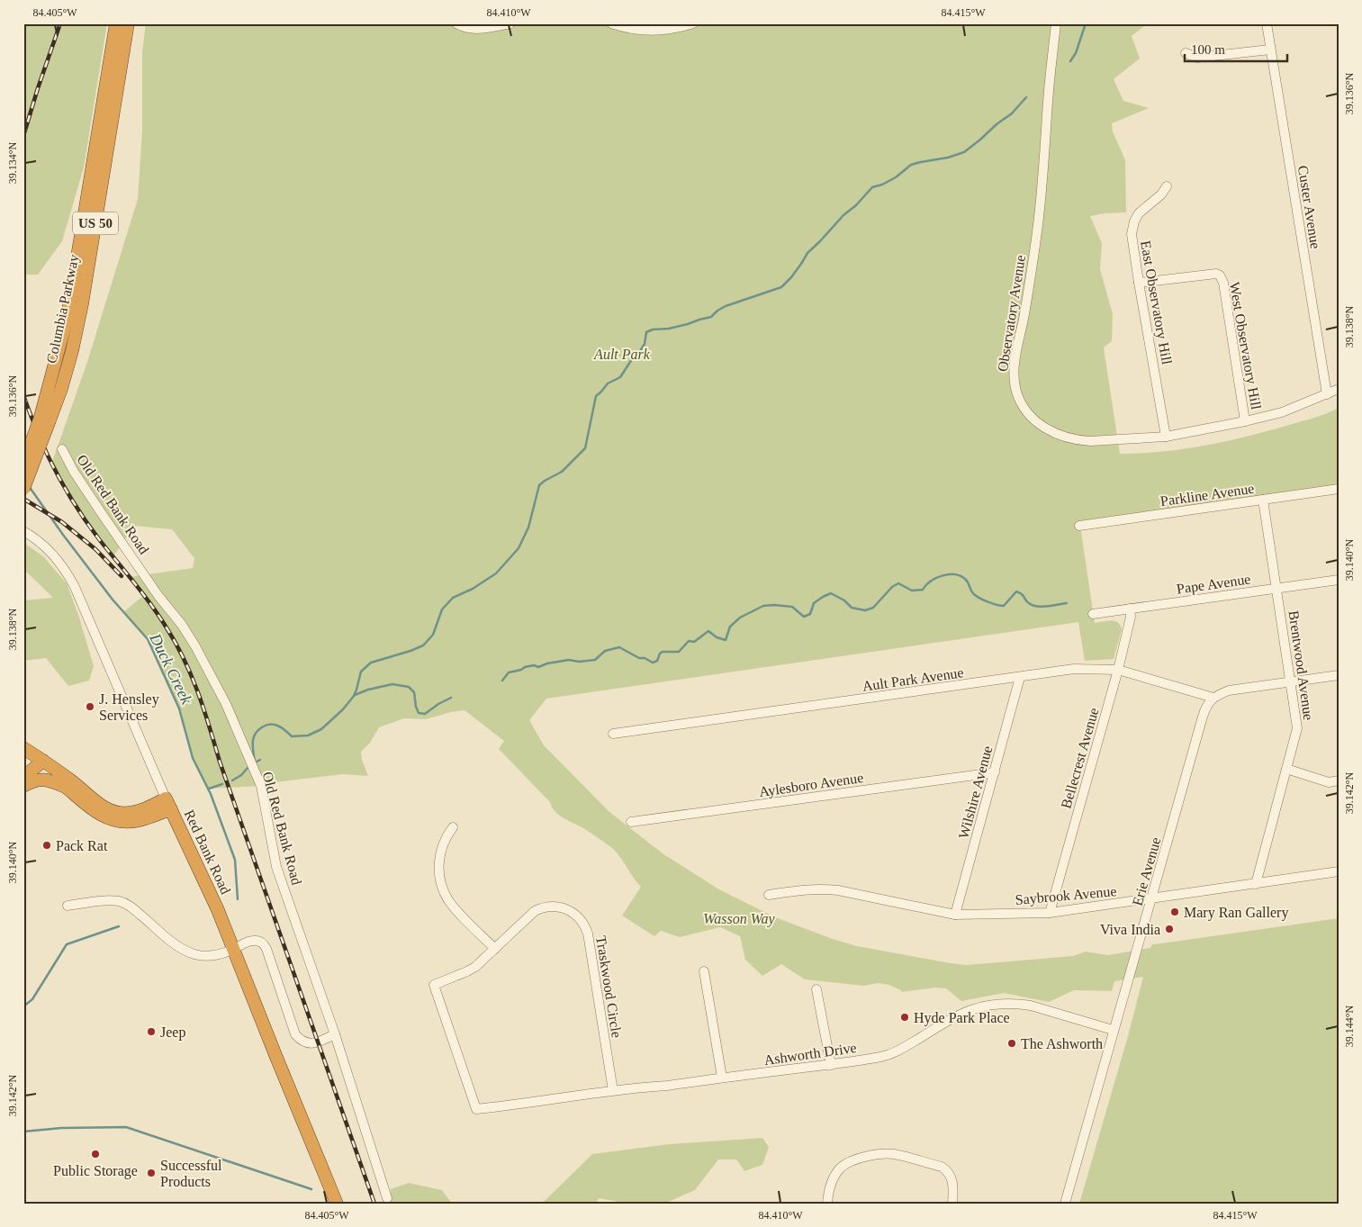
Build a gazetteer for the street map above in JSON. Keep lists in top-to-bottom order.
{
  "streets": {
    "highway": ["US 50", "Columbia Parkway", "Red Bank Road"],
    "street": [
      "Custer Avenue",
      "East Observatory Hill",
      "Observatory Avenue",
      "West Observatory Hill",
      "Parkline Avenue",
      "Old Red Bank Road",
      "Pape Avenue",
      "Brentwood Avenue",
      "Ault Park Avenue",
      "Bellecrest Avenue",
      "Aylesboro Avenue",
      "Wilshire Avenue",
      "Erie Avenue",
      "Saybrook Avenue",
      "Traskwood Circle",
      "Ashworth Drive"
    ]
  },
  "crossings": [
    ["Custer Avenue", "Observatory Avenue"],
    ["East Observatory Hill", "Observatory Avenue"],
    ["East Observatory Hill", "West Observatory Hill"],
    ["Observatory Avenue", "West Observatory Hill"],
    ["Parkline Avenue", "Brentwood Avenue"],
    ["Pape Avenue", "Brentwood Avenue"],
    ["Pape Avenue", "Bellecrest Avenue"],
    ["Brentwood Avenue", "Saybrook Avenue"],
    ["Ault Park Avenue", "Bellecrest Avenue"],
    ["Ault Park Avenue", "Wilshire Avenue"],
    ["Ault Park Avenue", "Erie Avenue"],
    ["Bellecrest Avenue", "Saybrook Avenue"],
    ["Aylesboro Avenue", "Wilshire Avenue"],
    ["Wilshire Avenue", "Saybrook Avenue"],
    ["Erie Avenue", "Saybrook Avenue"],
    ["Erie Avenue", "Ashworth Drive"],
    ["Traskwood Circle", "Ashworth Drive"]
  ],
  "water": ["Duck Creek"],
  "parks": ["Ault Park", "Wasson Way"],
  "places": [
    "J. Hensley Services",
    "Pack Rat",
    "Mary Ran Gallery",
    "Viva India",
    "Hyde Park Place",
    "Jeep",
    "The Ashworth",
    "Public Storage",
    "Successful Products"
  ],
  "scale_bar": "100 m",
  "coordinates": [
    "84.405°W",
    "84.410°W",
    "84.415°W",
    "39.136°N",
    "39.134°N",
    "39.138°N",
    "39.140°N",
    "39.142°N",
    "39.144°N"
  ]
}
